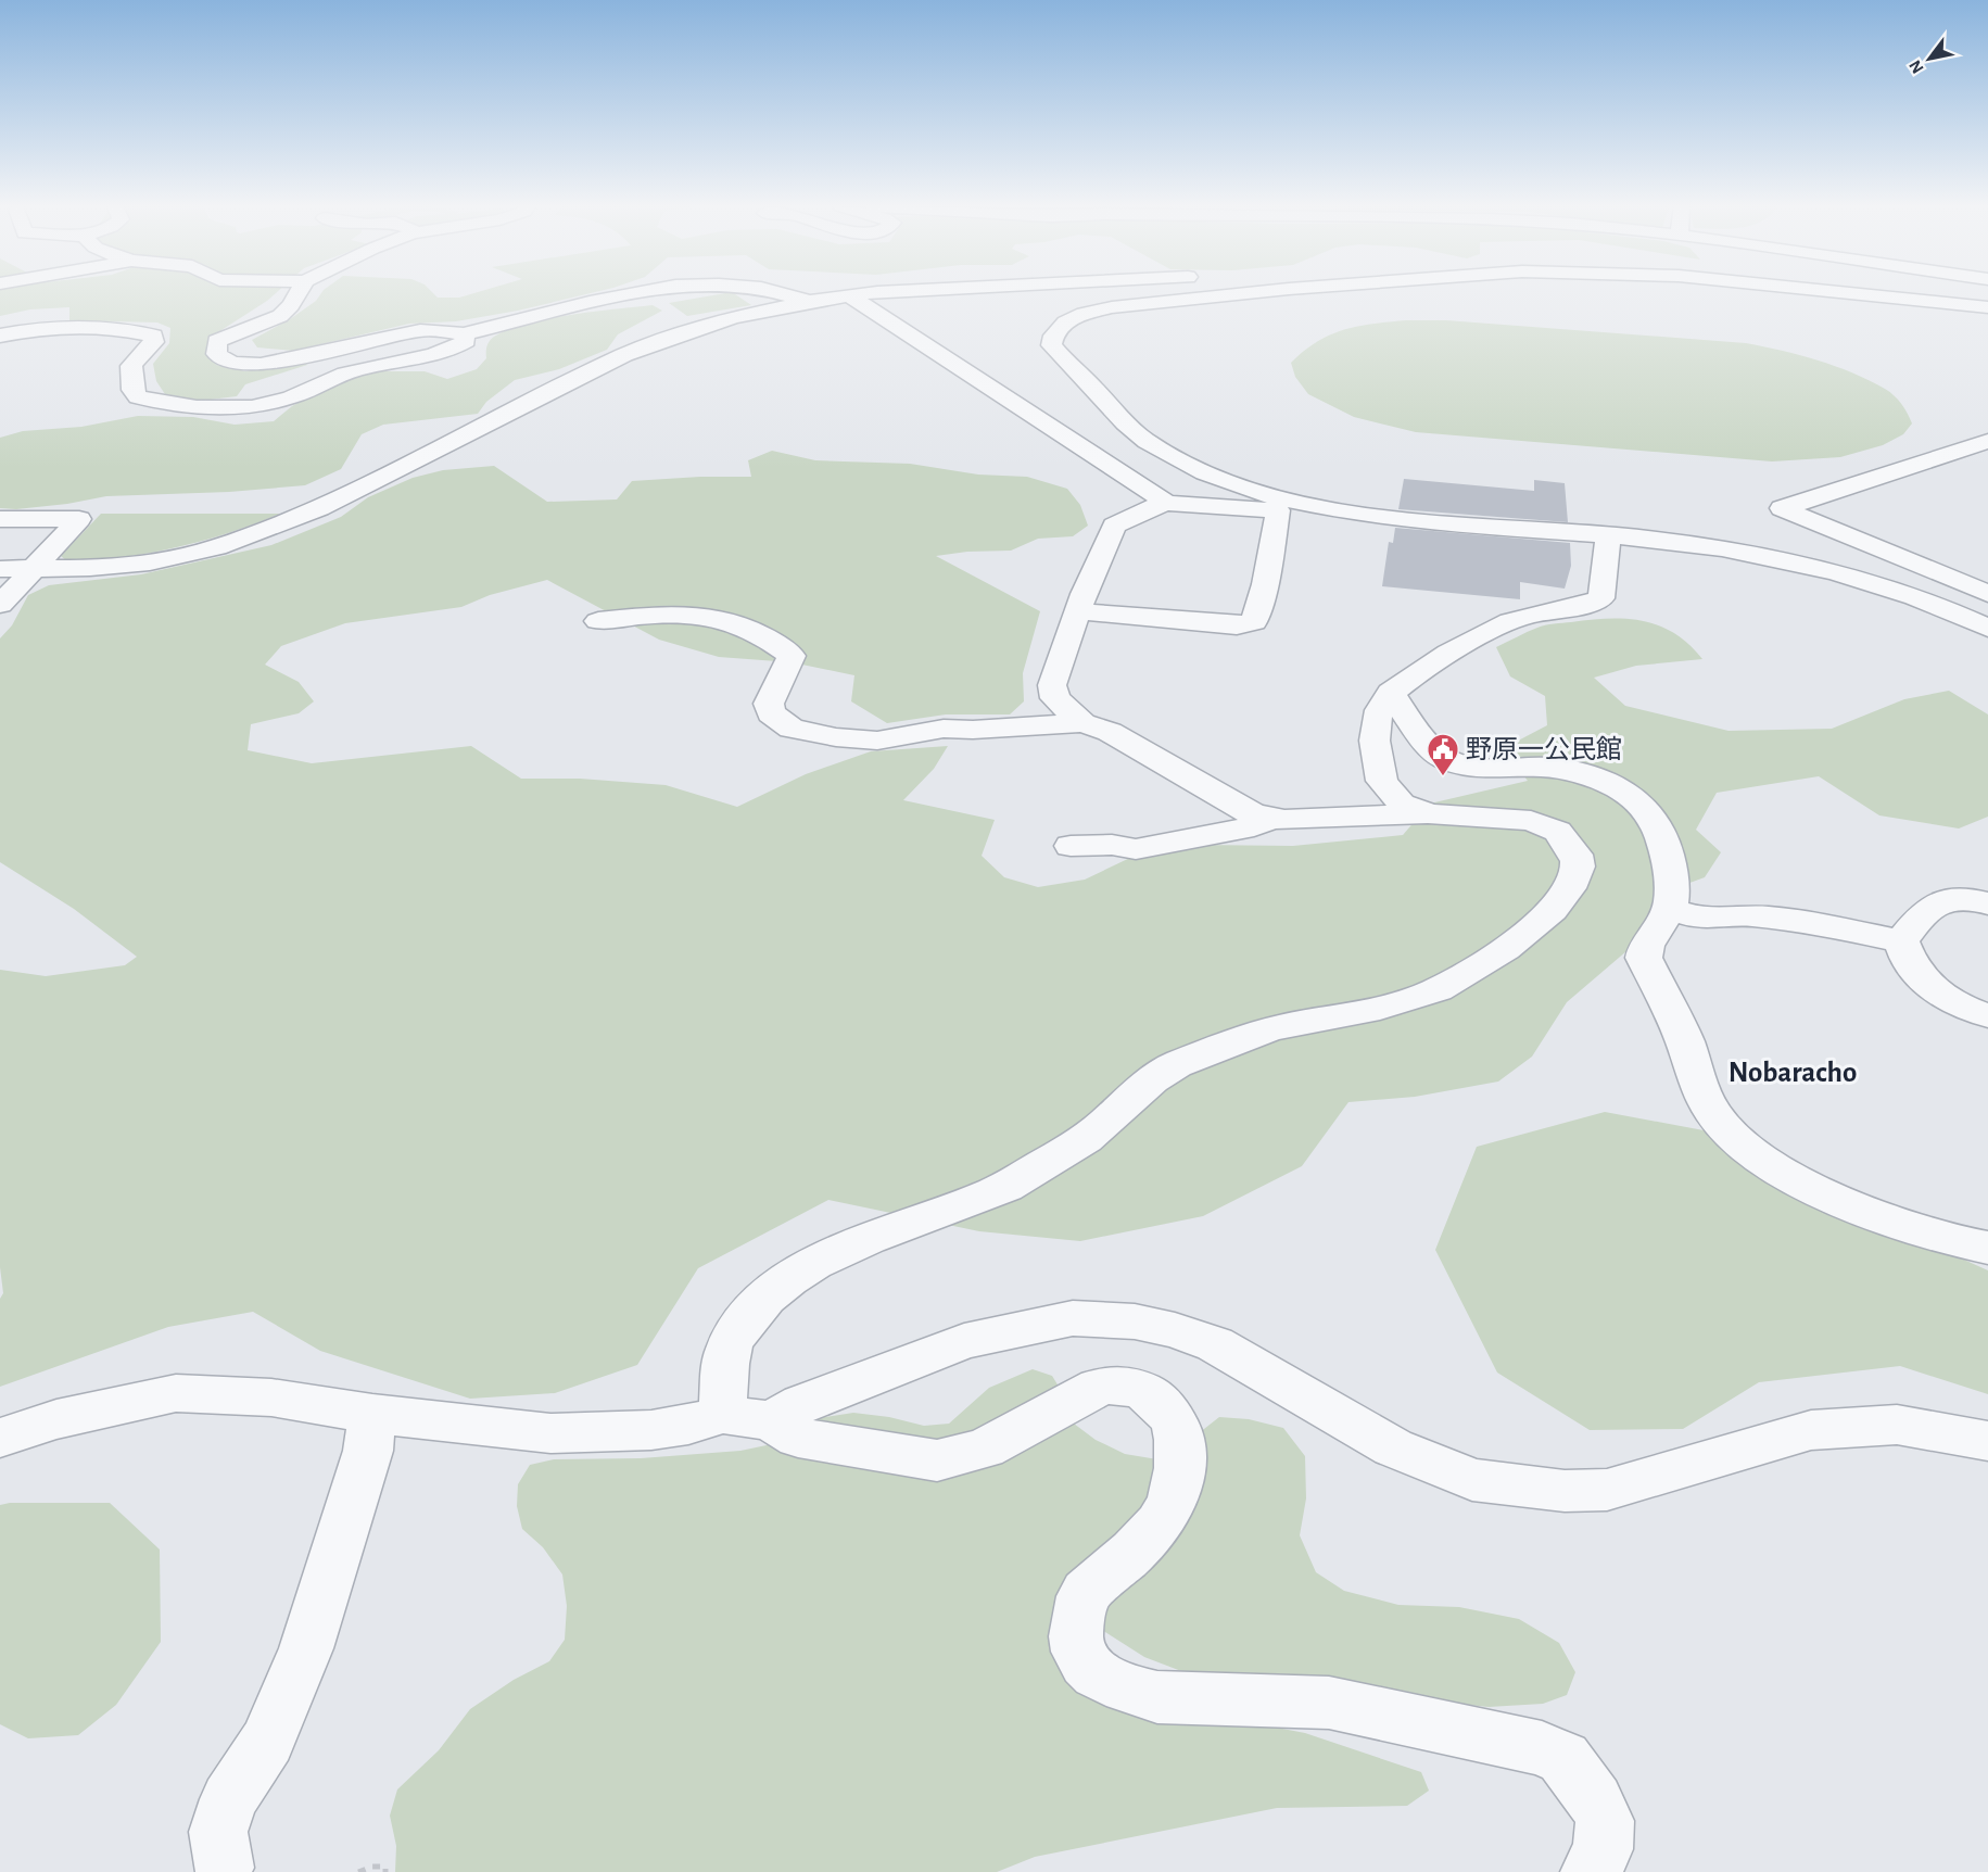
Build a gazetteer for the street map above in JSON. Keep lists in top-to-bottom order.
{
  "districts": ["Nobaracho"],
  "places": {
    "public building": ["野原一公民館"]
  },
  "north": "bottom left"
}
